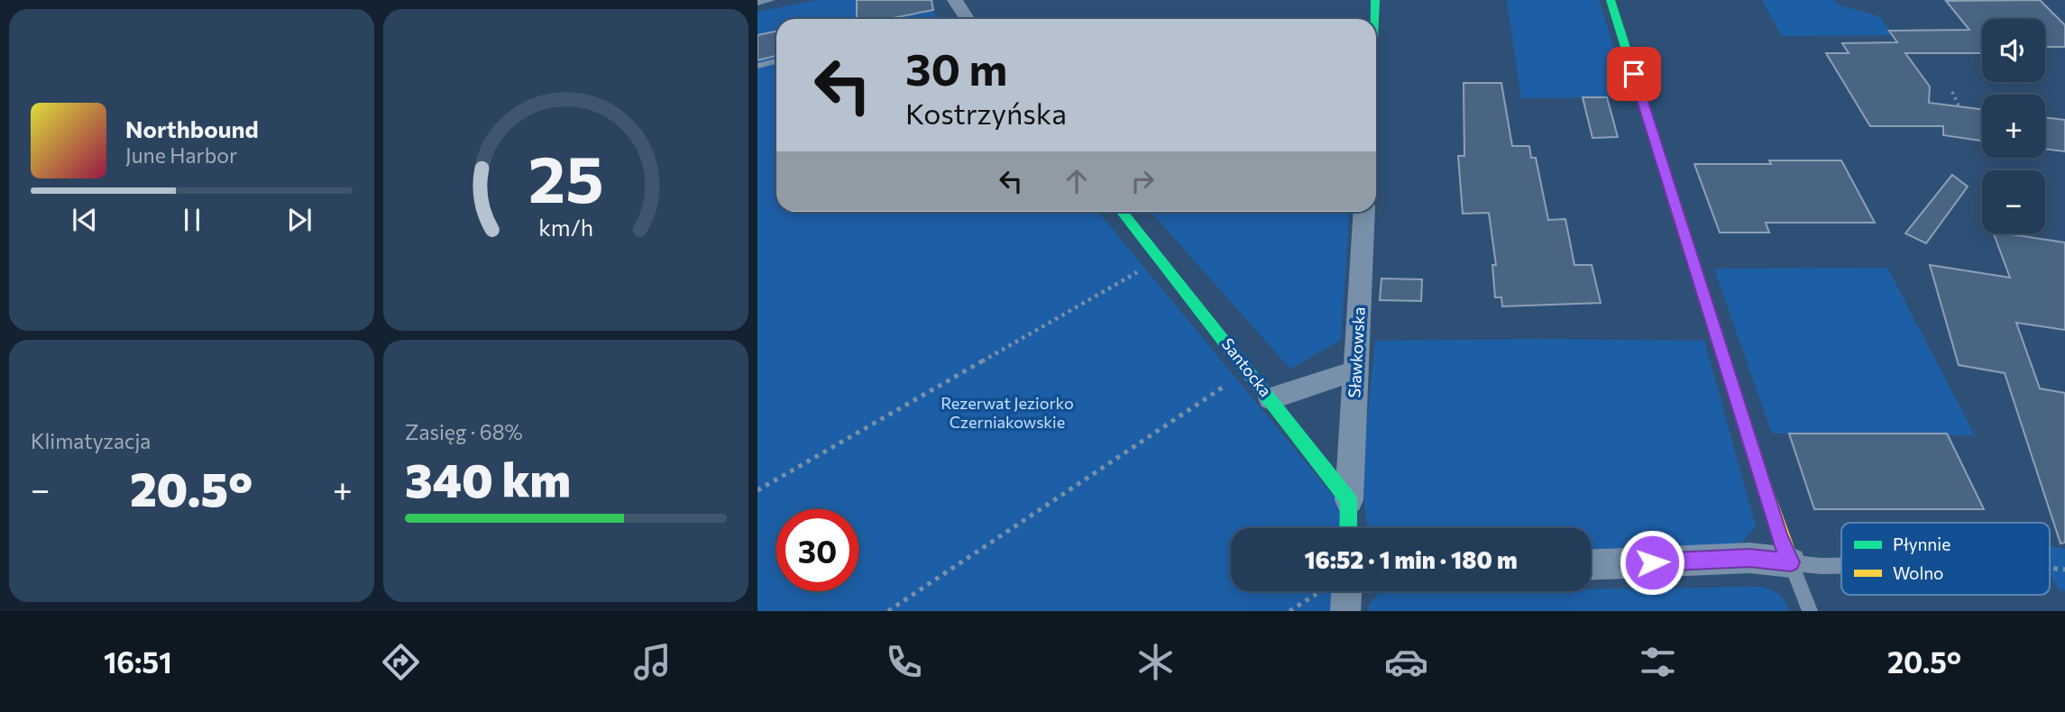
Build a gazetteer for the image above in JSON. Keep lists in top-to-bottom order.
{
  "streets": {
    "street": ["Sławkowska", "Santocka"]
  },
  "crossings": [
    ["Sławkowska", "Santocka"]
  ],
  "parks": ["Rezerwat Jeziorko Czerniakowskie"],
  "legend": ["Płynnie", "Wolno"],
  "page": {
    "map_buttons": ["+", "−"],
    "turn": ["30 m", "Kostrzyńska"],
    "song": ["Northbound", "June Harbor"],
    "tile": [
      "Klimatyzacja",
      ["Zasięg · 68%", "340 km"]
    ],
    "heat": ["−", "20.5°", "+"],
    "limit": "30",
    "trip": "16:52 · 1 min · 180 m",
    "tabs": ["16:51", "20.5°"],
    "gauge": ["25", "km/h"]
  }
}
